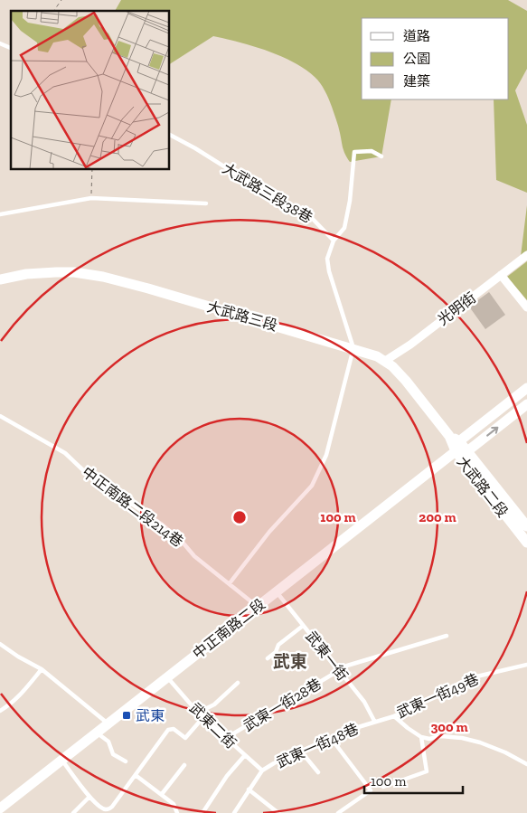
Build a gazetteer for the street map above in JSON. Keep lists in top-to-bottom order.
{
  "streets": {
    "street": [
      "光明街",
      "大武路三段",
      "大武路二段",
      "中正南路二段"
    ],
    "lane": [
      "大武路三段38巷",
      "中正南路二段214巷",
      "武東一街",
      "武東一街49巷",
      "武東一街28巷",
      "武東二街",
      "武東一街48巷"
    ]
  },
  "crossings": [
    ["光明街", "大武路三段"],
    ["大武路三段", "大武路二段"],
    ["大武路三段", "中正南路二段"],
    ["大武路二段", "中正南路二段"],
    ["中正南路二段214巷", "中正南路二段"],
    ["中正南路二段", "武東一街"],
    ["中正南路二段", "武東二街"],
    ["武東一街", "武東一街49巷"],
    ["武東一街", "武東一街28巷"],
    ["武東一街", "武東一街48巷"],
    ["武東一街49巷", "武東一街48巷"],
    ["武東一街28巷", "武東二街"],
    ["武東二街", "武東一街48巷"]
  ],
  "districts": ["武東"],
  "places": {
    "transit": ["武東"]
  },
  "legend": ["道路", "公園", "建築"],
  "scale_bar": "100 m",
  "rings": ["100 m", "200 m", "300 m"]
}
